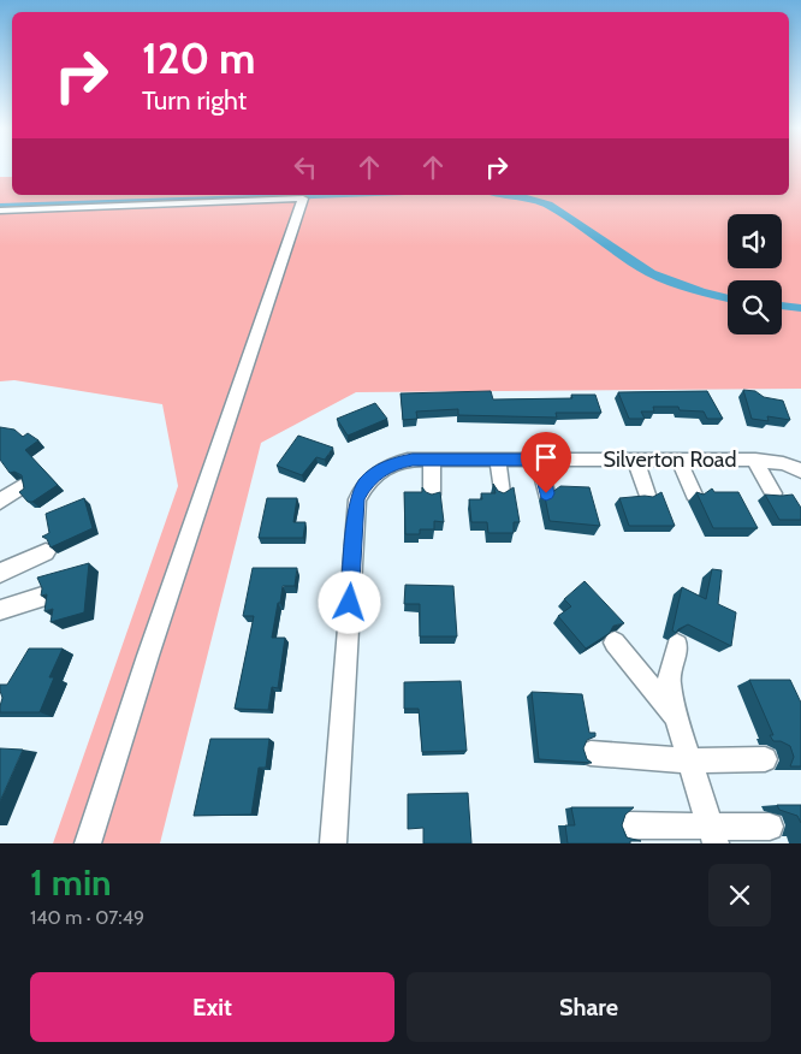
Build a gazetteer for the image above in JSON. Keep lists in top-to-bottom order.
{
  "streets": {
    "street": ["Silverton Road"]
  },
  "page": {
    "turn": ["120 m", "Turn right"],
    "heading": ["1 min", "140 m · 07:49"],
    "buttons": ["Exit", "Share"]
  }
}
